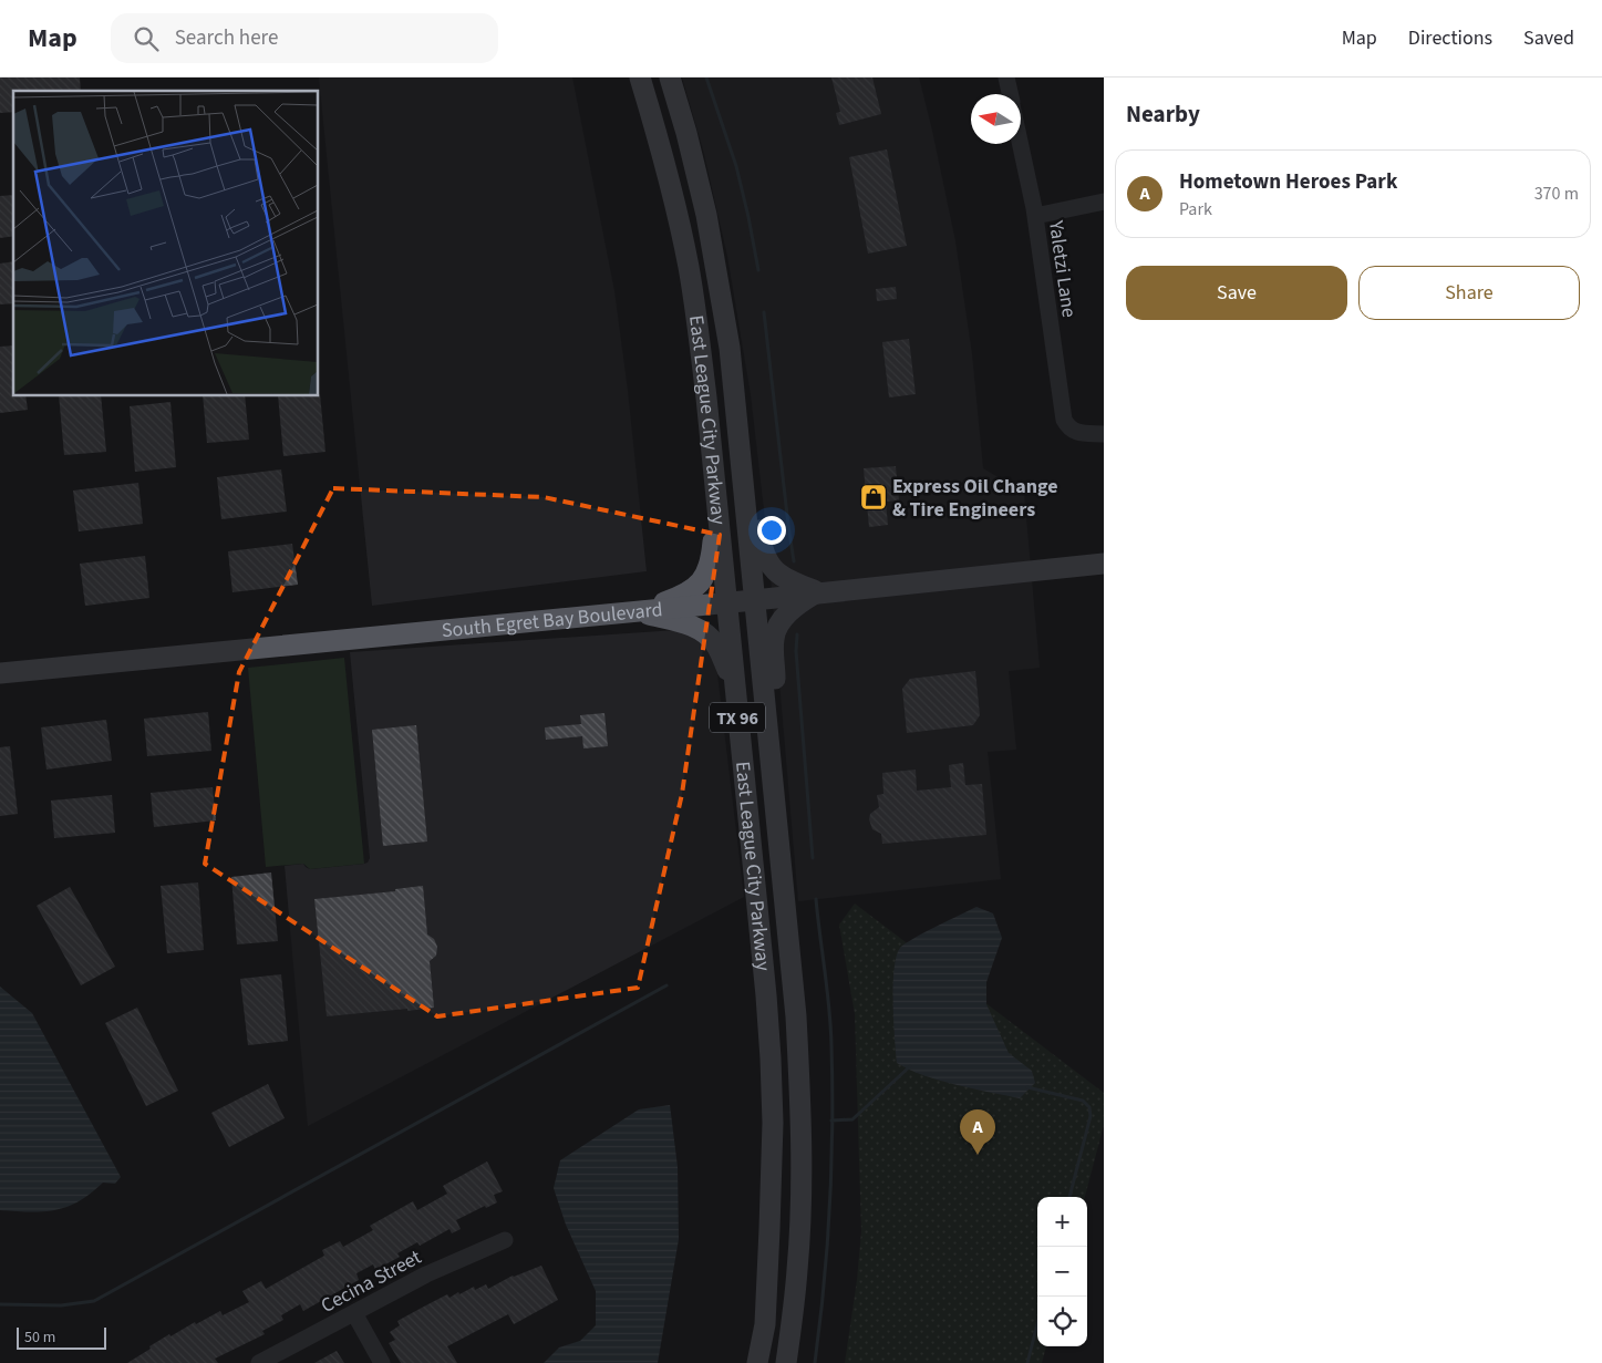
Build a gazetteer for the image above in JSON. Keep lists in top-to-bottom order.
{
  "streets": {
    "main road": ["East League City Parkway", "South Egret Bay Boulevard", "TX 96"],
    "street": ["Yaletzi Lane", "Cecina Street"]
  },
  "crossings": [
    ["East League City Parkway", "South Egret Bay Boulevard"]
  ],
  "places": {
    "shop": ["Express Oil Change & Tire Engineers"]
  },
  "scale_bar": "50 m",
  "north": "left",
  "page": {
    "header": "Map",
    "search": "Search here",
    "nav": ["Map", "Directions", "Saved"],
    "heading": "Nearby",
    "list": [
      {
        "mark": "A",
        "name": "Hometown Heroes Park",
        "note": "Park",
        "value": "370 m"
      }
    ],
    "buttons": ["Save", "Share"],
    "pins": "A",
    "map_buttons": ["+", "−"],
    "scale": "50 m"
  }
}
